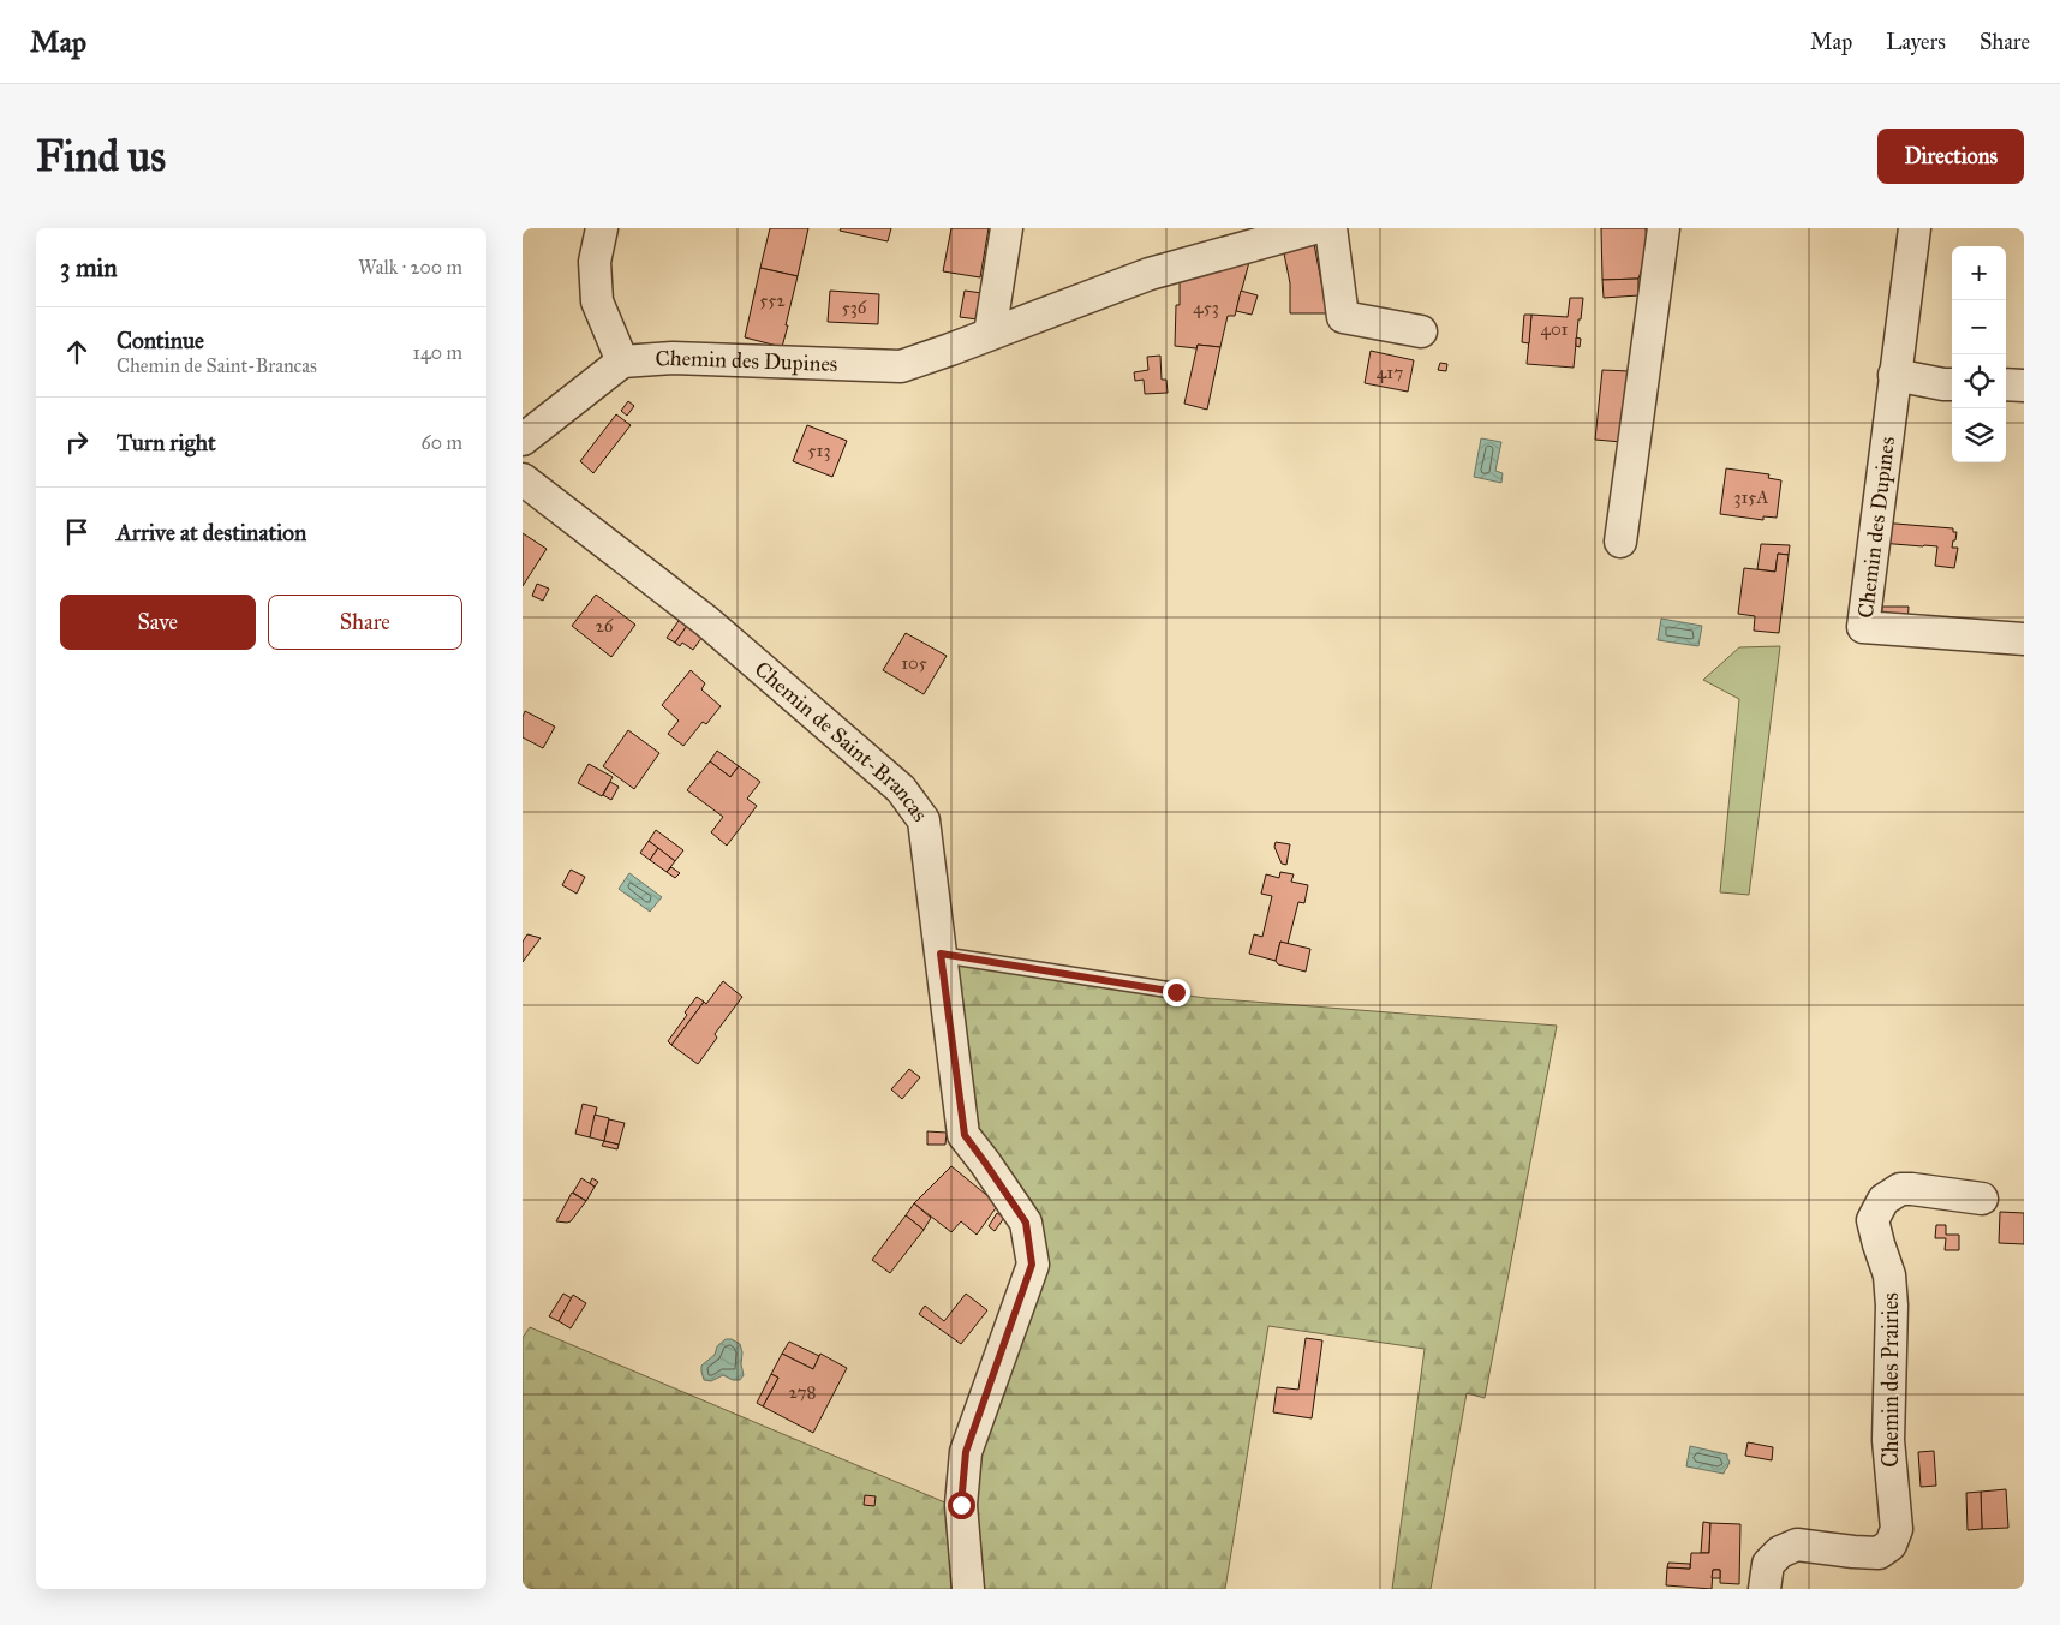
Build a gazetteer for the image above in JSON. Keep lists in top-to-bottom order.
{
  "streets": {
    "street": ["Chemin des Dupines", "Chemin de Saint-Brancas", "Chemin des Prairies"]
  },
  "house_numbers": [
    "552",
    "536",
    "453",
    "401",
    "417",
    "513",
    "315A",
    "26",
    "105",
    "278"
  ],
  "page": {
    "header": "Map",
    "nav": ["Map", "Layers", "Share"],
    "buttons": [
      "Directions",
      ["Save", "Share"]
    ],
    "title": "Find us",
    "heading": ["3 min", "Walk · 200 m"],
    "map_buttons": ["+", "−"],
    "list": [
      ["Continue", "Chemin de Saint-Brancas", "140 m"],
      ["Turn right", "60 m"],
      "Arrive at destination"
    ]
  }
}
